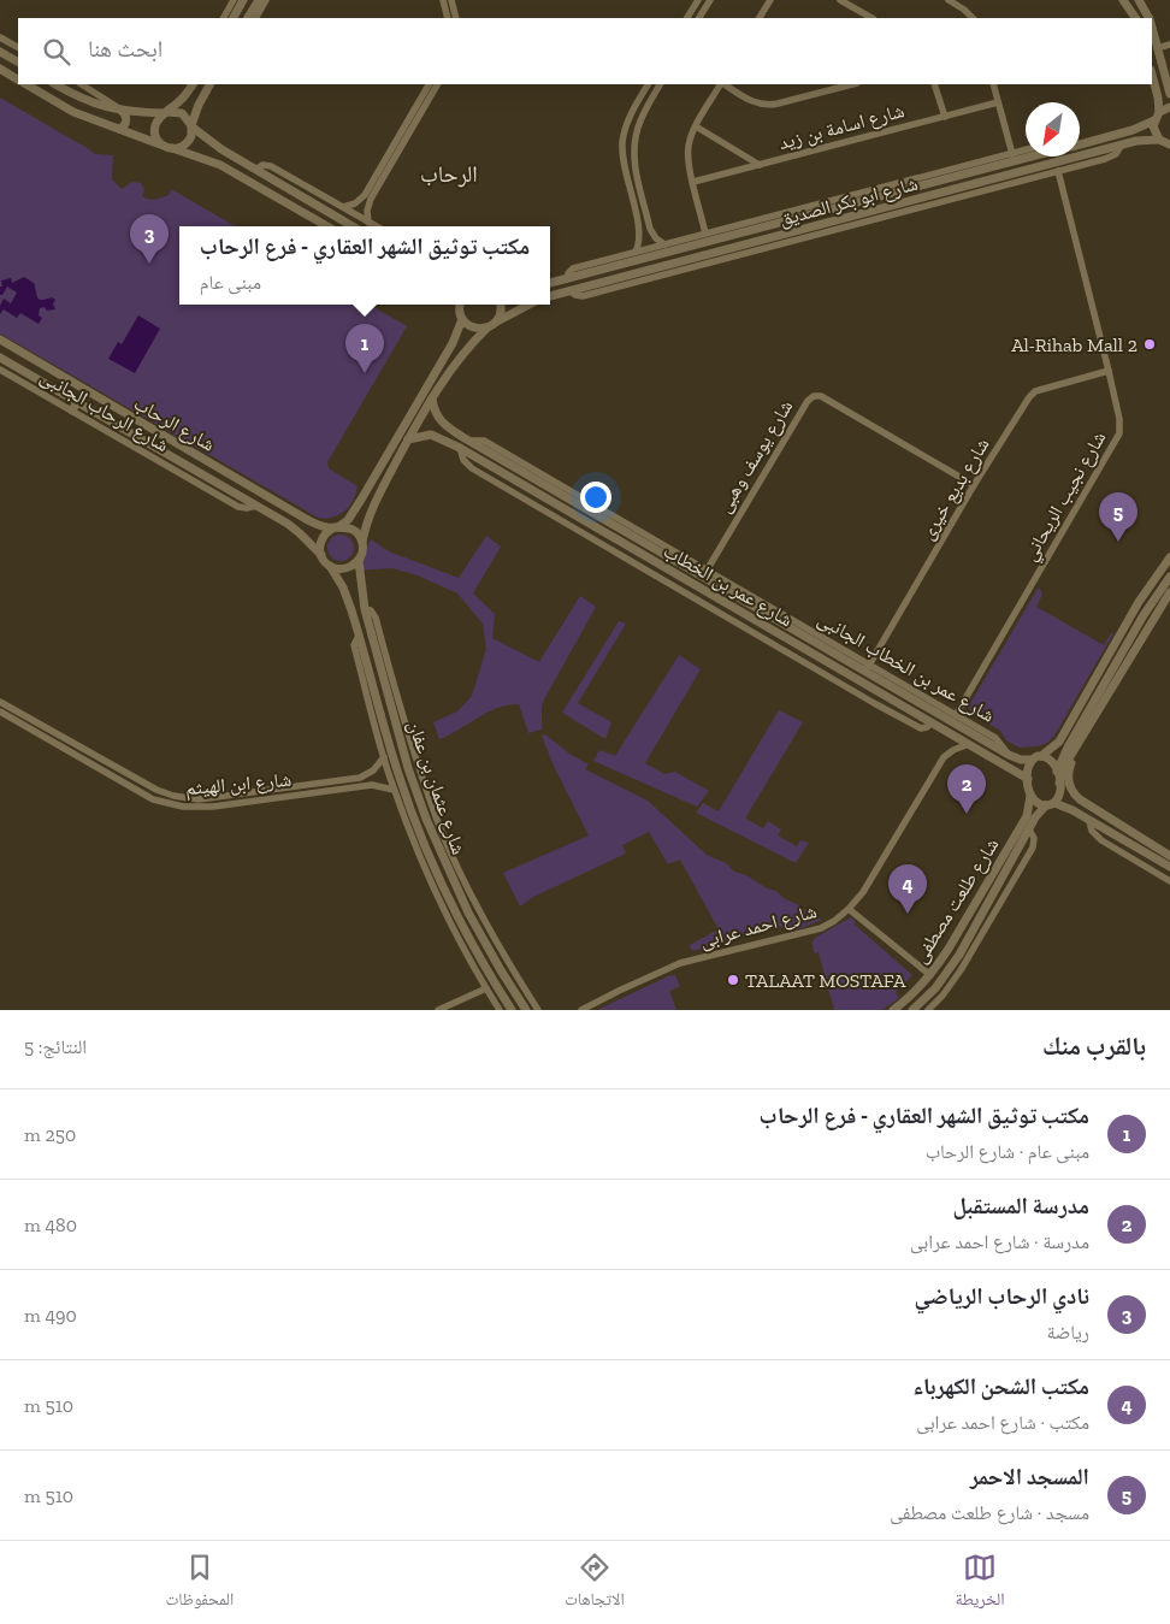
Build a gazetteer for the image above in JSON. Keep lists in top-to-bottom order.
{
  "streets": {
    "street": [
      "شارع اسامة بن زيد",
      "شارع ابو بكر الصديق",
      "شارع الرحاب الجانبى",
      "شارع الرحاب",
      "شارع يوسف وهبى",
      "شارع بديع خيرى",
      "شارع نجيب الريحاني",
      "شارع عمر بن الخطاب",
      "شارع عمر بن الخطاب الجانبى",
      "شارع ابن الهيثم",
      "شارع عثمان بن عفان",
      "شارع طلعت مصطفى",
      "شارع احمد عرابى"
    ]
  },
  "crossings": [
    ["شارع الرحاب الجانبى", "شارع الرحاب"],
    ["شارع الرحاب", "شارع عثمان بن عفان"],
    ["شارع يوسف وهبى", "شارع بديع خيرى"],
    ["شارع يوسف وهبى", "شارع عمر بن الخطاب الجانبى"],
    ["شارع بديع خيرى", "شارع نجيب الريحاني"],
    ["شارع بديع خيرى", "شارع عمر بن الخطاب"],
    ["شارع بديع خيرى", "شارع عمر بن الخطاب الجانبى"],
    ["شارع نجيب الريحاني", "شارع عمر بن الخطاب الجانبى"],
    ["شارع عمر بن الخطاب", "شارع عمر بن الخطاب الجانبى"],
    ["شارع عمر بن الخطاب", "شارع طلعت مصطفى"],
    ["شارع عمر بن الخطاب", "شارع احمد عرابى"]
  ],
  "districts": ["الرحاب"],
  "places": ["Al-Rihab Mall 2", "TALAAT MOSTAFA"],
  "north": "bottom left",
  "page": {
    "search": "ابحث هنا",
    "pins": [
      "3",
      "1",
      "5",
      "2",
      "4"
    ],
    "popup": ["مكتب توثيق الشهر العقاري - فرع الرحاب", "مبنى عام"],
    "heading": ["بالقرب منك", "النتائج: 5"],
    "list": [
      {
        "mark": "1",
        "name": "مكتب توثيق الشهر العقاري - فرع الرحاب",
        "note": "مبنى عام · شارع الرحاب",
        "value": "250 m"
      },
      {
        "mark": "2",
        "name": "مدرسة المستقبل",
        "note": "مدرسة · شارع احمد عرابى",
        "value": "480 m"
      },
      {
        "mark": "3",
        "name": "نادي الرحاب الرياضي",
        "note": "رياضة",
        "value": "490 m"
      },
      {
        "mark": "4",
        "name": "مكتب الشحن الكهرباء",
        "note": "مكتب · شارع احمد عرابى",
        "value": "510 m"
      },
      {
        "mark": "5",
        "name": "المسجد الاحمر",
        "note": "مسجد · شارع طلعت مصطفى",
        "value": "510 m"
      }
    ],
    "nav": ["الخريطة", "الاتجاهات", "المحفوظات"]
  }
}
